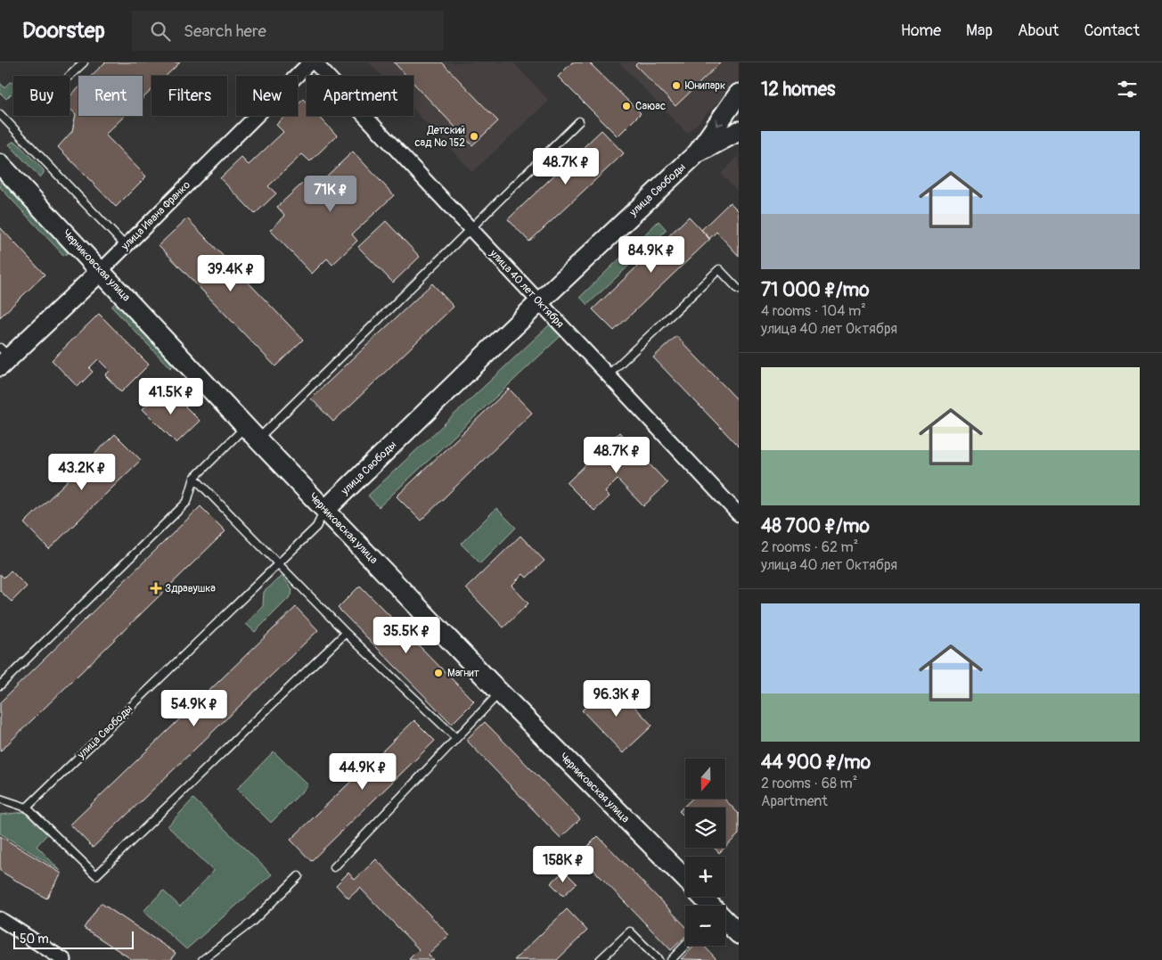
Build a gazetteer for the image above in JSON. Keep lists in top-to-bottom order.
{
  "streets": {
    "street": [
      "улица Свободы",
      "улица Ивана Франко",
      "Черниковская улица",
      "улица 40 лет Октября"
    ]
  },
  "crossings": [
    ["улица Свободы", "Черниковская улица"],
    ["улица Свободы", "улица 40 лет Октября"],
    ["улица Ивана Франко", "Черниковская улица"]
  ],
  "places": {
    "other": [
      "Юнипарк",
      "Саюас",
      "Детский сад № 152",
      "Магнит"
    ],
    "health": ["Здравушка"]
  },
  "scale_bar": "50 m",
  "north": "bottom",
  "page": {
    "header": "Doorstep",
    "search": "Search here",
    "nav": [
      "Home",
      "Map",
      "About",
      "Contact"
    ],
    "heading": "12 homes",
    "chip": [
      "Buy",
      "Rent",
      "Filters",
      "New",
      "Apartment"
    ],
    "list": [
      {
        "name": "71 000 ₽/mo",
        "note": "4 rooms · 104 m² · улица 40 лет Октября"
      },
      {
        "name": "48 700 ₽/mo",
        "note": "2 rooms · 62 m² · улица 40 лет Октября"
      },
      {
        "name": "44 900 ₽/mo",
        "note": "2 rooms · 68 m² · Apartment"
      }
    ],
    "price": [
      "48.7K ₽",
      "71K ₽",
      "84.9K ₽",
      "39.4K ₽",
      "41.5K ₽",
      "48.7K ₽",
      "43.2K ₽",
      "35.5K ₽",
      "96.3K ₽",
      "54.9K ₽",
      "44.9K ₽",
      "158K ₽"
    ],
    "map_buttons": ["+", "−"],
    "scale": "50 m"
  }
}
